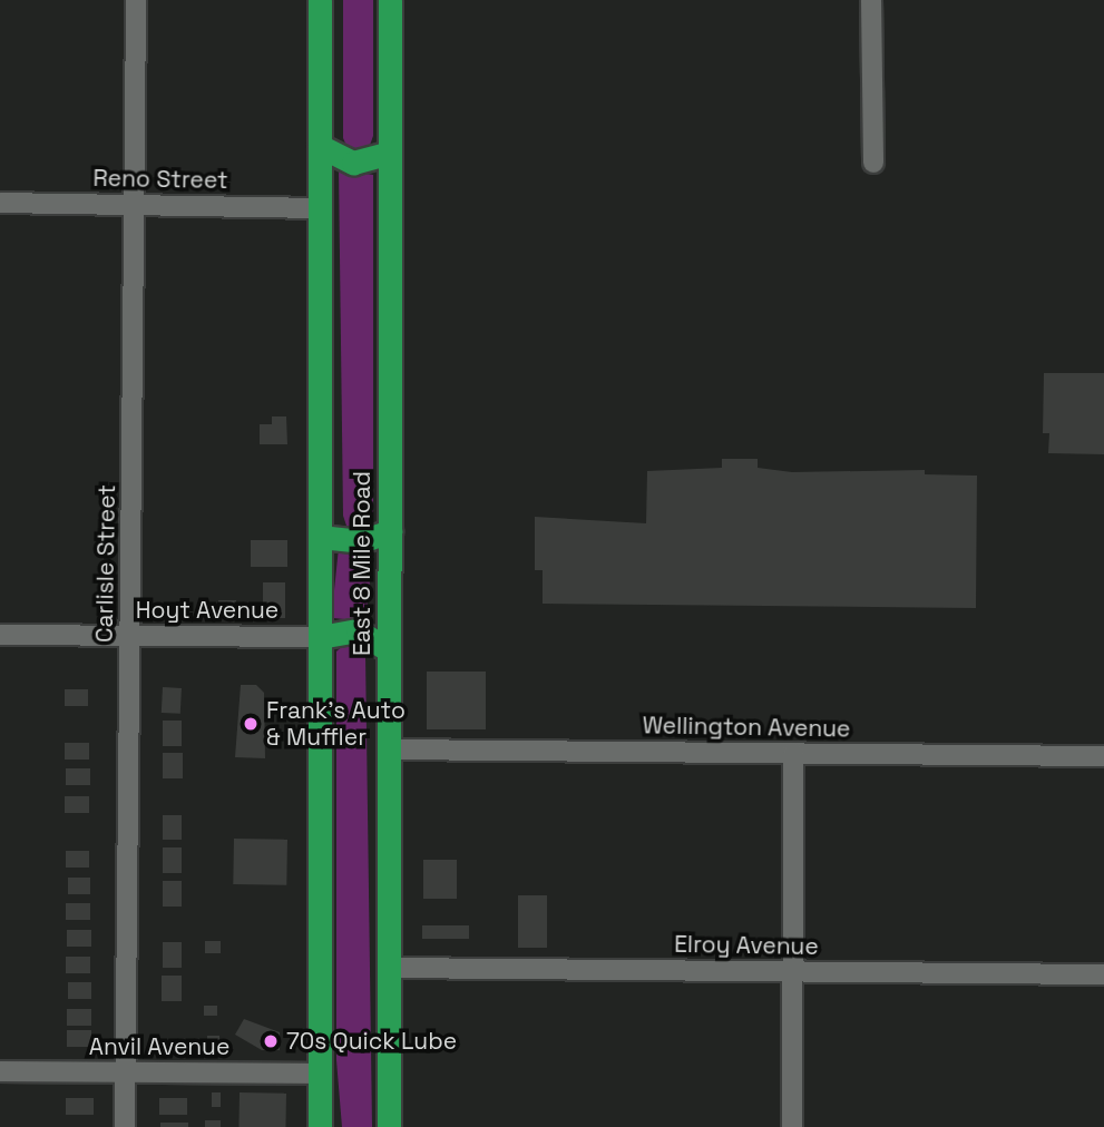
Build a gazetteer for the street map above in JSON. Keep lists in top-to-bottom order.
{
  "streets": {
    "highway": ["East 8 Mile Road"],
    "street": [
      "Reno Street",
      "Carlisle Street",
      "Hoyt Avenue",
      "Wellington Avenue",
      "Elroy Avenue",
      "Anvil Avenue"
    ]
  },
  "crossings": [
    ["Reno Street", "Carlisle Street"],
    ["Reno Street", "East 8 Mile Road"],
    ["Carlisle Street", "Hoyt Avenue"],
    ["Carlisle Street", "Anvil Avenue"],
    ["East 8 Mile Road", "Hoyt Avenue"],
    ["East 8 Mile Road", "Wellington Avenue"],
    ["East 8 Mile Road", "Elroy Avenue"],
    ["East 8 Mile Road", "Anvil Avenue"]
  ],
  "places": ["Frank's Auto & Muffler", "70s Quick Lube"]
}
